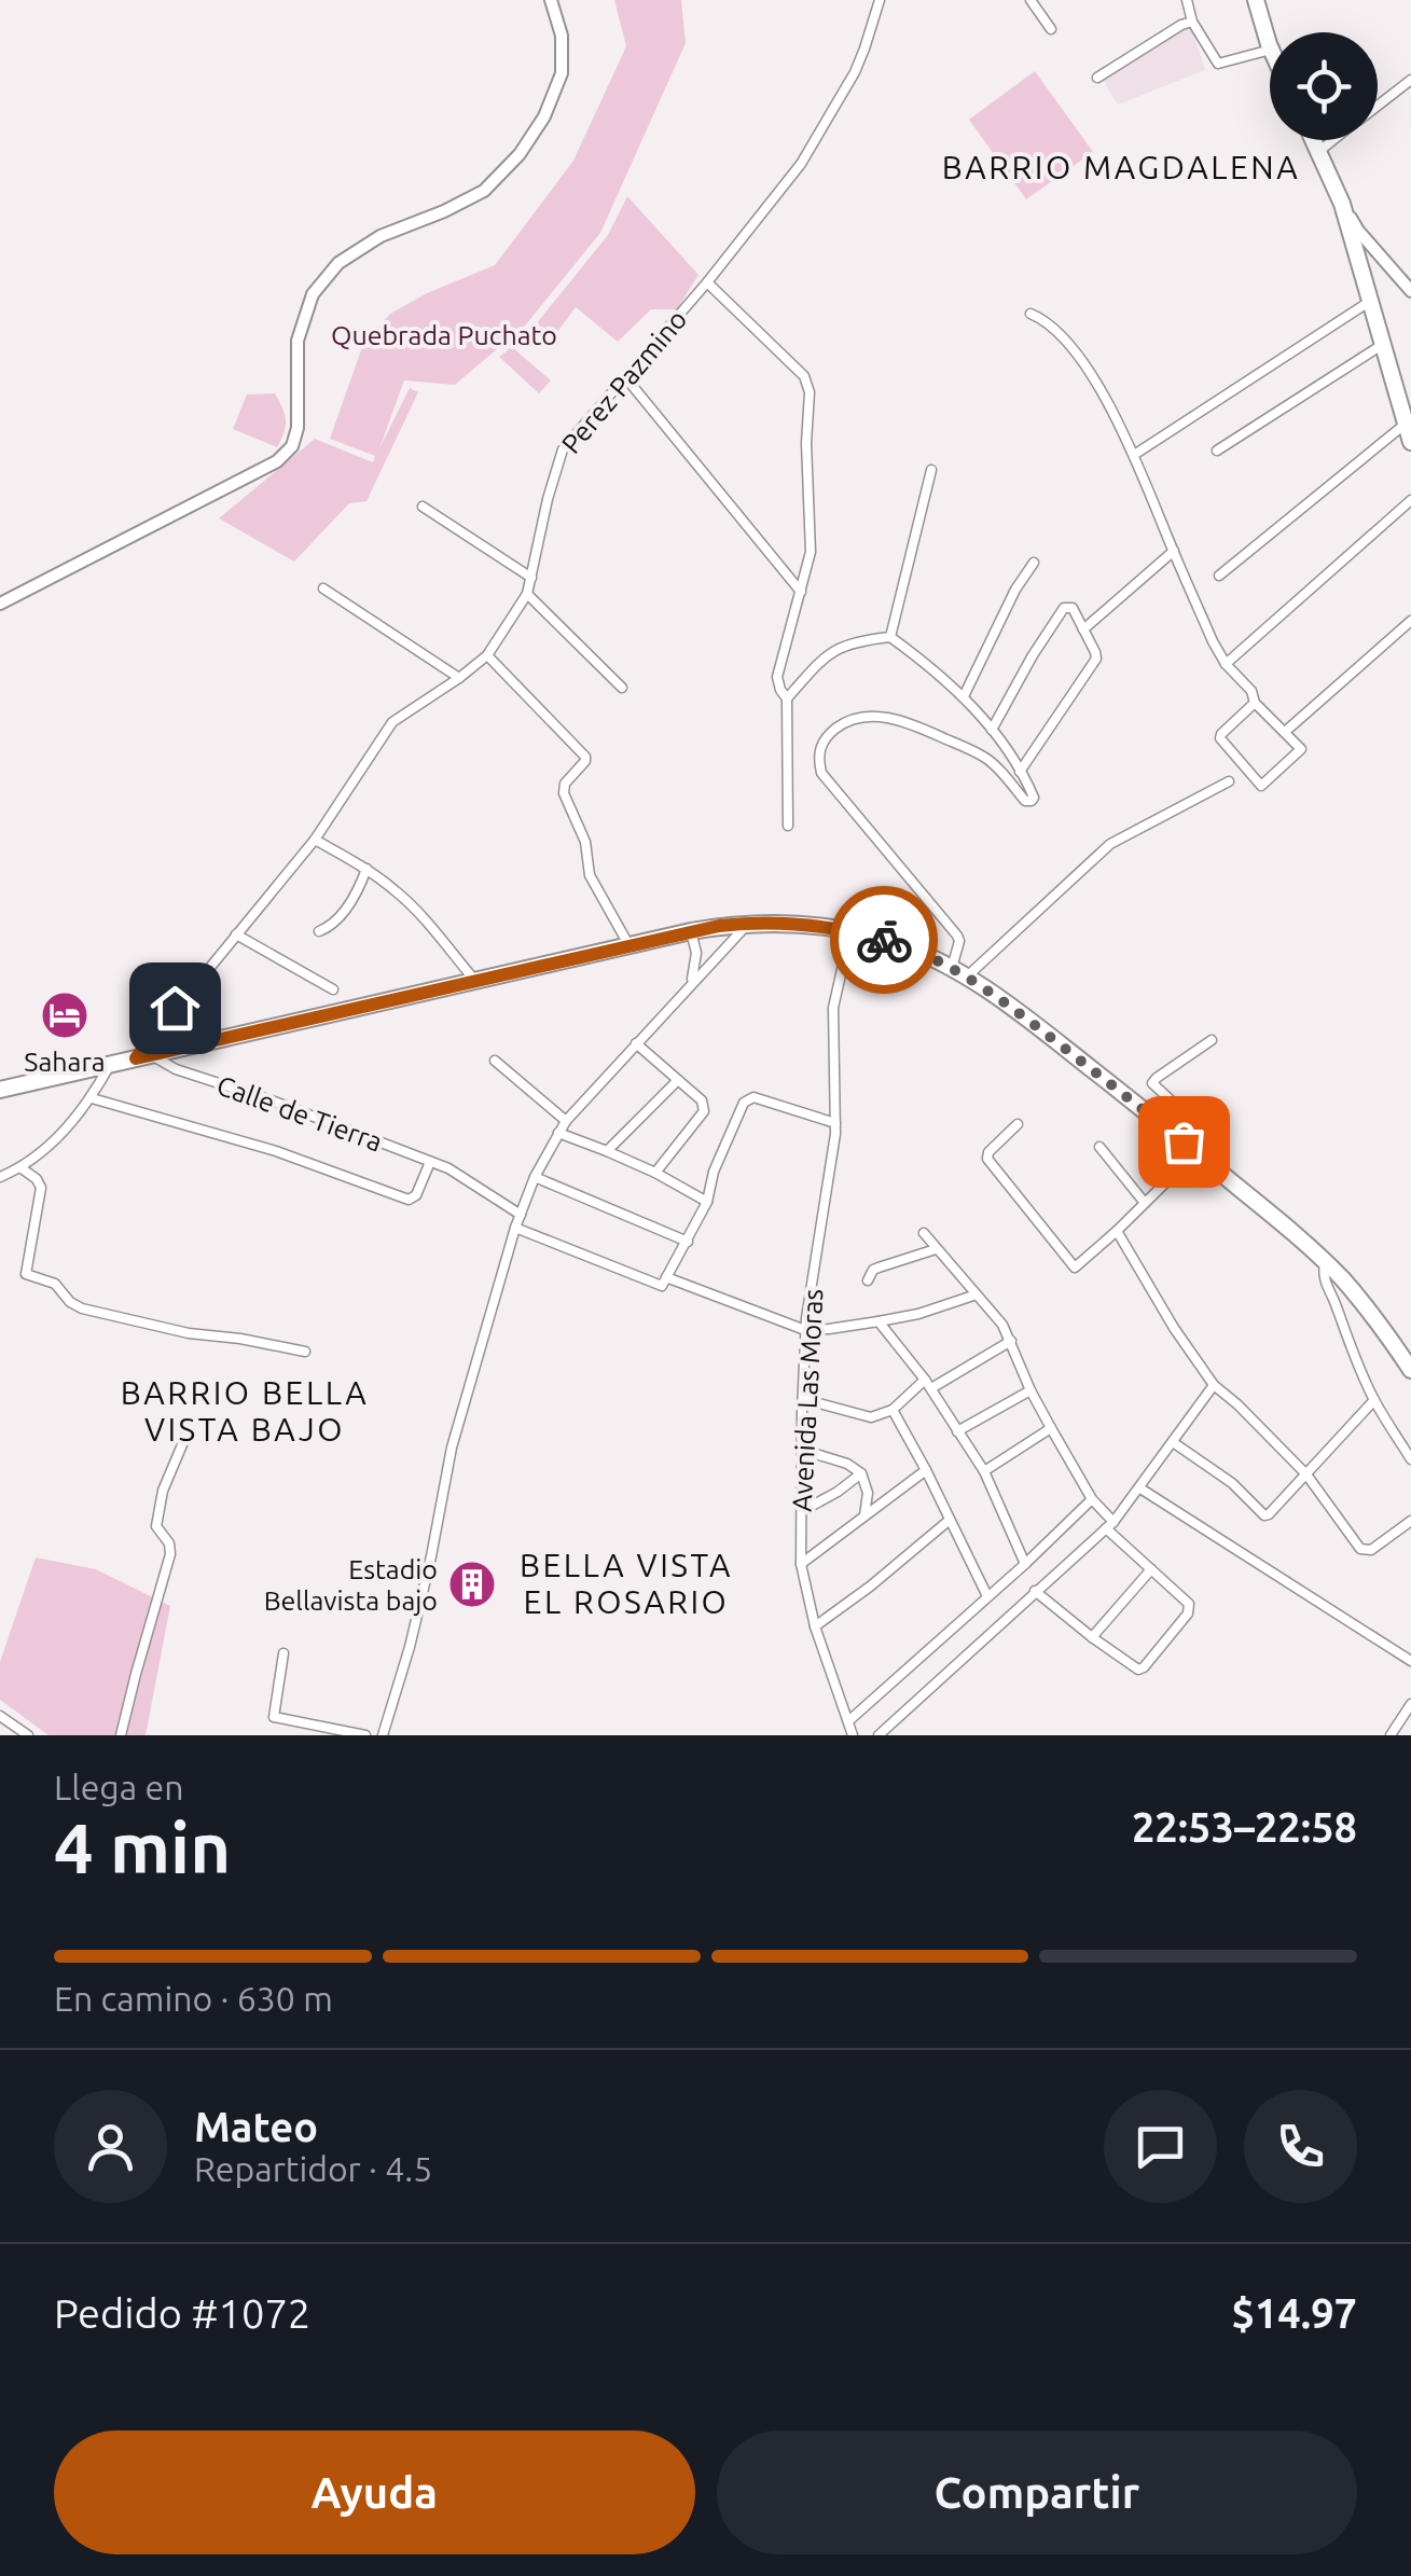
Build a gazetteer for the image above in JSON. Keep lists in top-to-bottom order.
{
  "streets": {
    "street": ["Perez Pazmino", "Calle de Tierra", "Avenida Las Moras"]
  },
  "crossings": [
    ["Perez Pazmino", "Calle de Tierra"]
  ],
  "districts": ["BARRIO MAGDALENA", "BARRIO BELLA VISTA BAJO", "BELLA VISTA EL ROSARIO"],
  "parks": ["Quebrada Puchato"],
  "places": {
    "hotel": ["Sahara"],
    "building": ["Estadio Bellavista bajo"]
  },
  "page": {
    "heading": ["4 min", "Llega en", "22:53–22:58"],
    "panel": [
      "Mateo",
      "Repartidor · 4.5",
      "Pedido #1072",
      "$14.97"
    ],
    "bar": "En camino · 630 m",
    "buttons": ["Ayuda", "Compartir"]
  }
}
